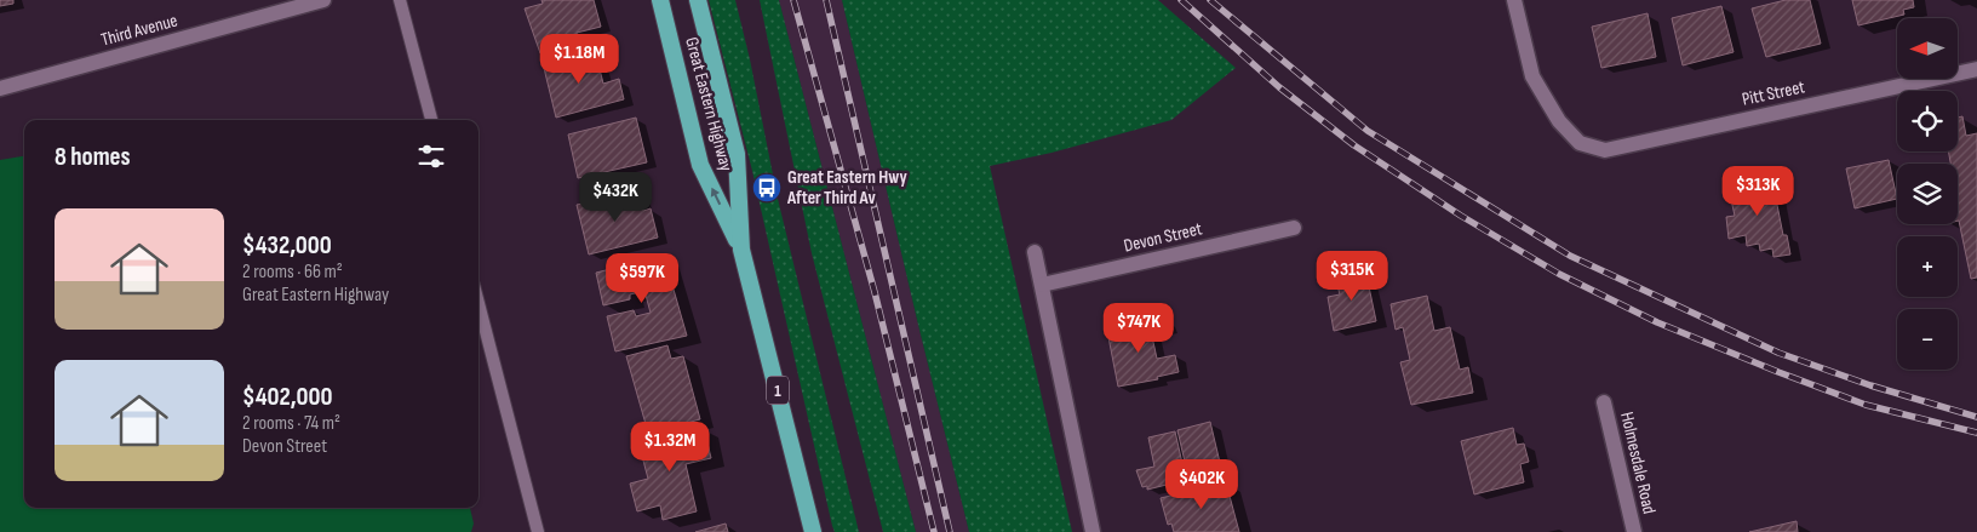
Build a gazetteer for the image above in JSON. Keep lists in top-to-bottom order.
{
  "streets": {
    "highway": ["Great Eastern Highway", "1"],
    "street": [
      "Third Avenue",
      "Pitt Street",
      "Devon Street",
      "Holmesdale Road"
    ]
  },
  "places": {
    "bus stop": ["Great Eastern Hwy After Third Av"]
  },
  "north": "left",
  "page": {
    "map_buttons": ["+", "−"],
    "price": [
      "$1.18M",
      "$313K",
      "$432K",
      "$315K",
      "$597K",
      "$747K",
      "$1.32M",
      "$402K"
    ],
    "heading": "8 homes",
    "list": [
      {
        "name": "$432,000",
        "note": "2 rooms · 66 m² · Great Eastern Highway"
      },
      {
        "name": "$402,000",
        "note": "2 rooms · 74 m² · Devon Street"
      }
    ]
  }
}
